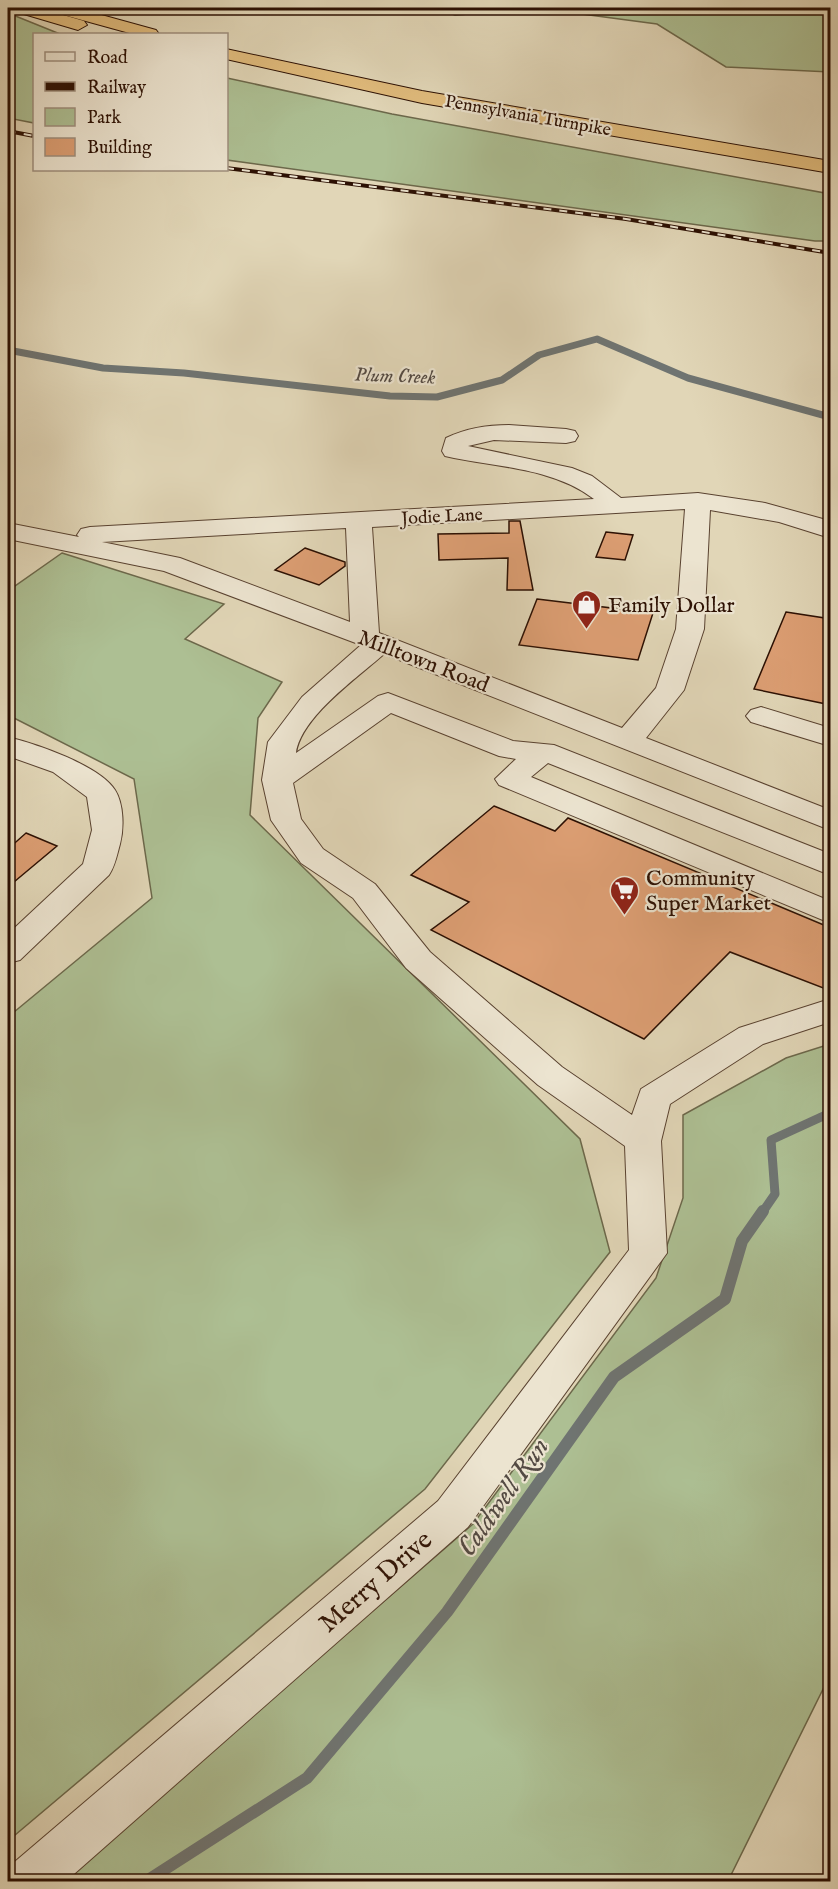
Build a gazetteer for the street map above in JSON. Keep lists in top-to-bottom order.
{
  "streets": {
    "highway": ["Pennsylvania Turnpike"],
    "street": ["Jodie Lane", "Milltown Road", "Merry Drive"]
  },
  "crossings": [
    ["Jodie Lane", "Milltown Road"]
  ],
  "water": ["Plum Creek", "Caldwell Run"],
  "places": {
    "shop": ["Family Dollar"],
    "supermarket": ["Community Super Market"]
  },
  "legend": [
    "Road",
    "Railway",
    "Park",
    "Building"
  ]
}
